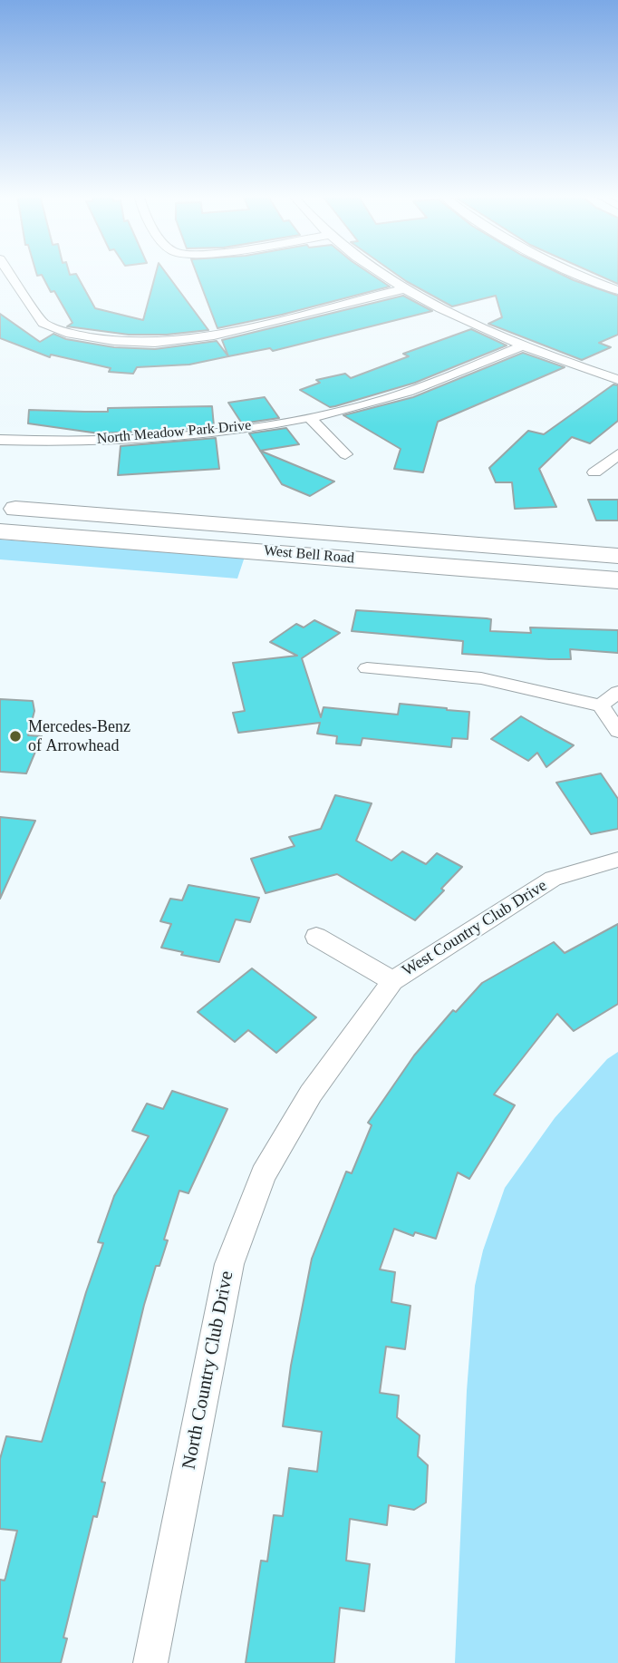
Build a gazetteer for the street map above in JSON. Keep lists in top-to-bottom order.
{
  "streets": {
    "main road": ["West Bell Road"],
    "street": ["North Meadow Park Drive", "West Country Club Drive", "North Country Club Drive"]
  },
  "crossings": [
    ["West Country Club Drive", "North Country Club Drive"]
  ],
  "places": ["Mercedes-Benz of Arrowhead"]
}
